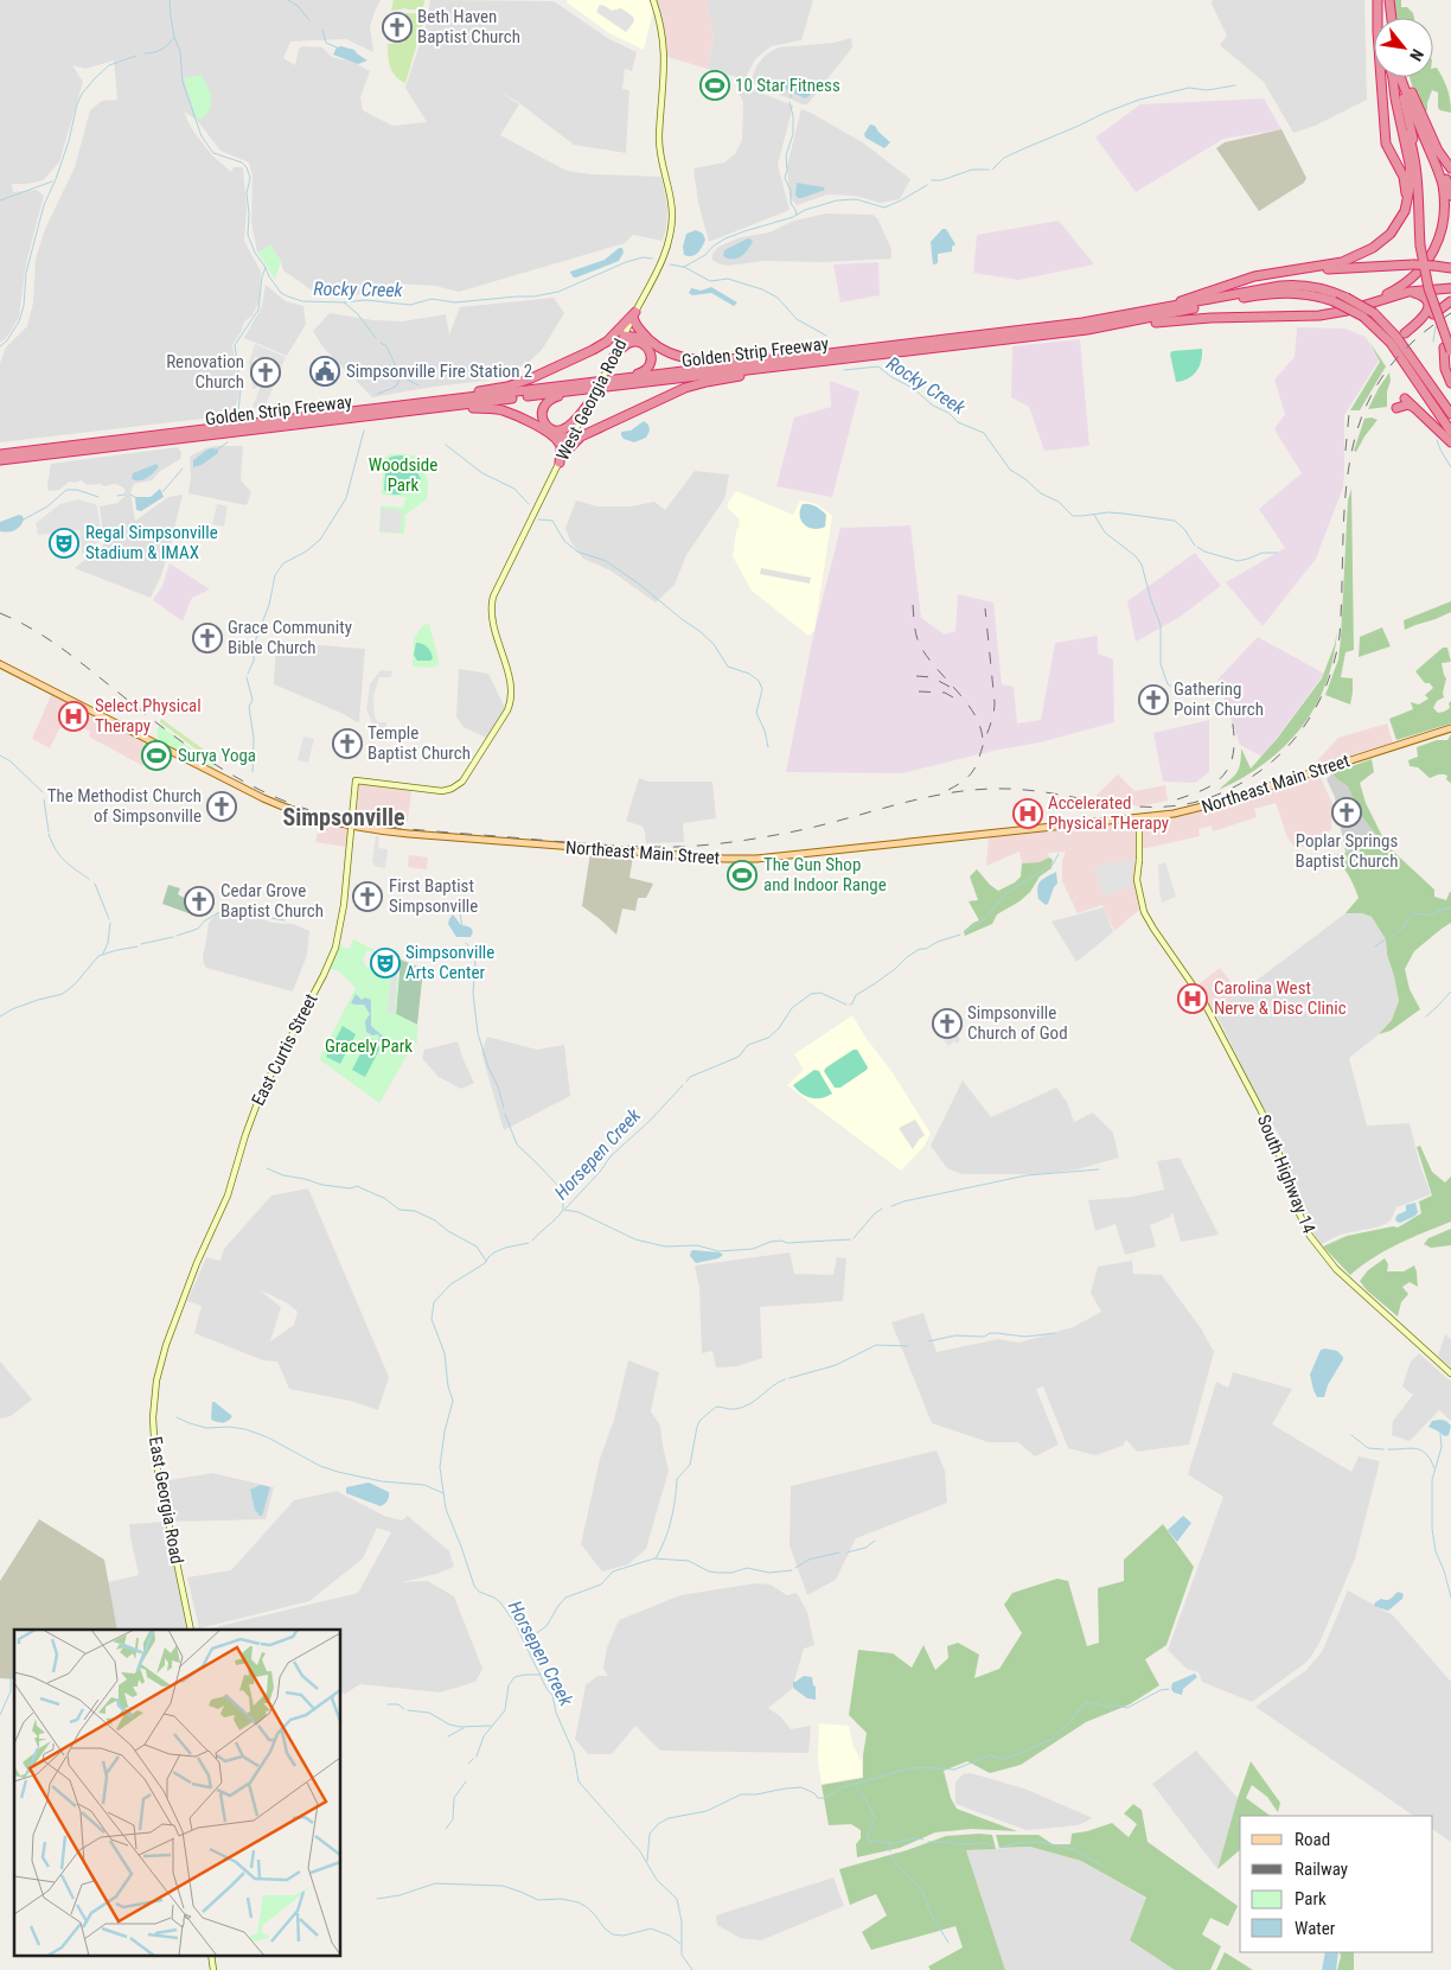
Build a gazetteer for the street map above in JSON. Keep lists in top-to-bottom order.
{
  "streets": {
    "highway": ["Golden Strip Freeway"],
    "main road": [
      "West Georgia Road",
      "Northeast Main Street",
      "East Curtis Street",
      "South Highway 14",
      "East Georgia Road"
    ]
  },
  "crossings": [
    ["West Georgia Road", "East Curtis Street"],
    ["Northeast Main Street", "East Curtis Street"],
    ["Northeast Main Street", "South Highway 14"],
    ["East Curtis Street", "East Georgia Road"]
  ],
  "districts": ["Simpsonville"],
  "water": ["Rocky Creek", "Horsepen Creek"],
  "parks": ["Woodside Park", "Gracely Park"],
  "places": {
    "church": [
      "Beth Haven Baptist Church",
      "Renovation Church",
      "Grace Community Bible Church",
      "Gathering Point Church",
      "Temple Baptist Church",
      "The Methodist Church of Simpsonville",
      "Poplar Springs Baptist Church",
      "First Baptist Simpsonville",
      "Cedar Grove Baptist Church",
      "Simpsonville Church of God"
    ],
    "sports": ["10 Star Fitness", "Surya Yoga", "The Gun Shop and Indoor Range"],
    "public building": ["Simpsonville Fire Station 2"],
    "theatre": ["Regal Simpsonville Stadium & IMAX", "Simpsonville Arts Center"],
    "hospital": ["Select Physical Therapy", "Accelerated Physical THerapy", "Carolina West Nerve & Disc Clinic"]
  },
  "legend": [
    "Road",
    "Railway",
    "Park",
    "Water"
  ],
  "north": "bottom right"
}
